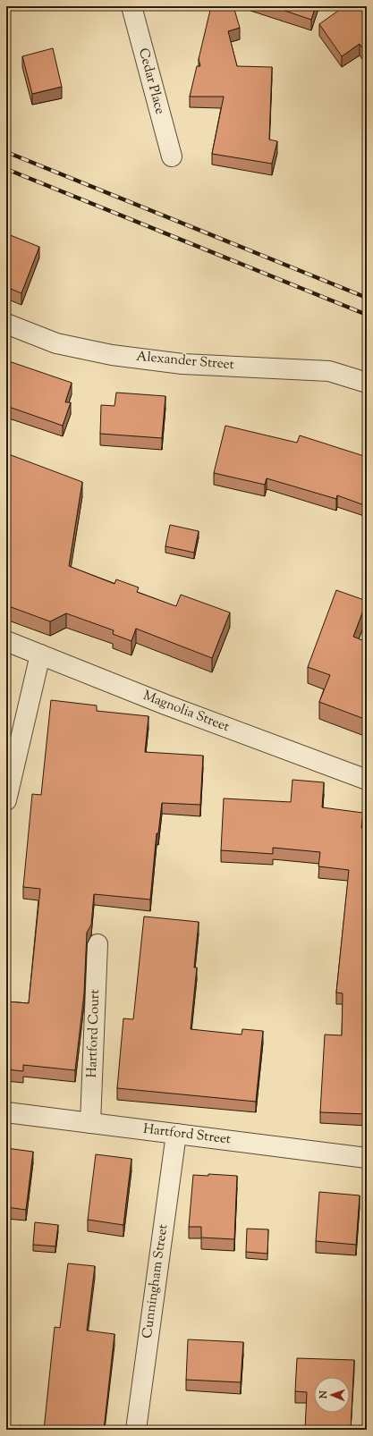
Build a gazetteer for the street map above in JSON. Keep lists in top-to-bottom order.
{
  "streets": {
    "street": [
      "Cedar Place",
      "Alexander Street",
      "Magnolia Street",
      "Hartford Court",
      "Hartford Street",
      "Cunningham Street"
    ]
  },
  "crossings": [
    ["Hartford Court", "Hartford Street"],
    ["Hartford Street", "Cunningham Street"]
  ],
  "north": "left"
}
